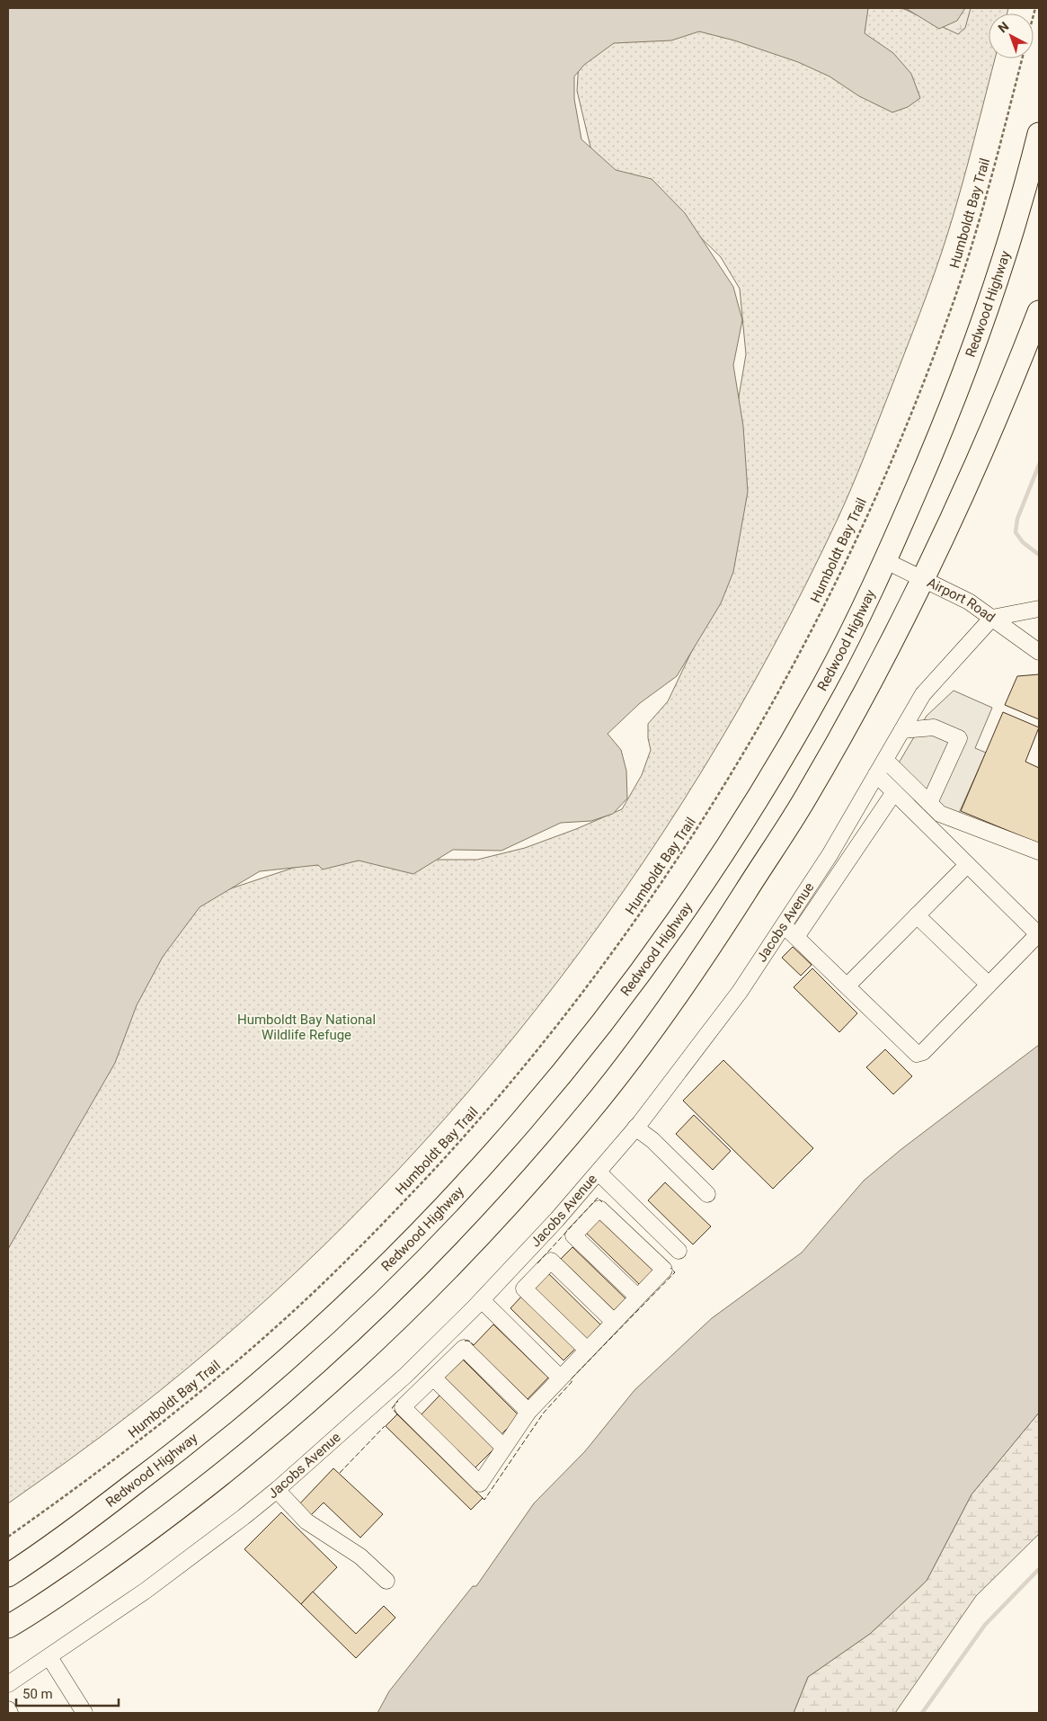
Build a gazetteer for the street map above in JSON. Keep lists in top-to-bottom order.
{
  "streets": {
    "highway": ["Redwood Highway"],
    "street": ["Airport Road", "Jacobs Avenue"],
    "path": ["Humboldt Bay Trail"]
  },
  "crossings": [
    ["Redwood Highway", "Airport Road"],
    ["Airport Road", "Jacobs Avenue"]
  ],
  "parks": ["Humboldt Bay National Wildlife Refuge"],
  "scale_bar": "50 m",
  "north": "top left"
}
